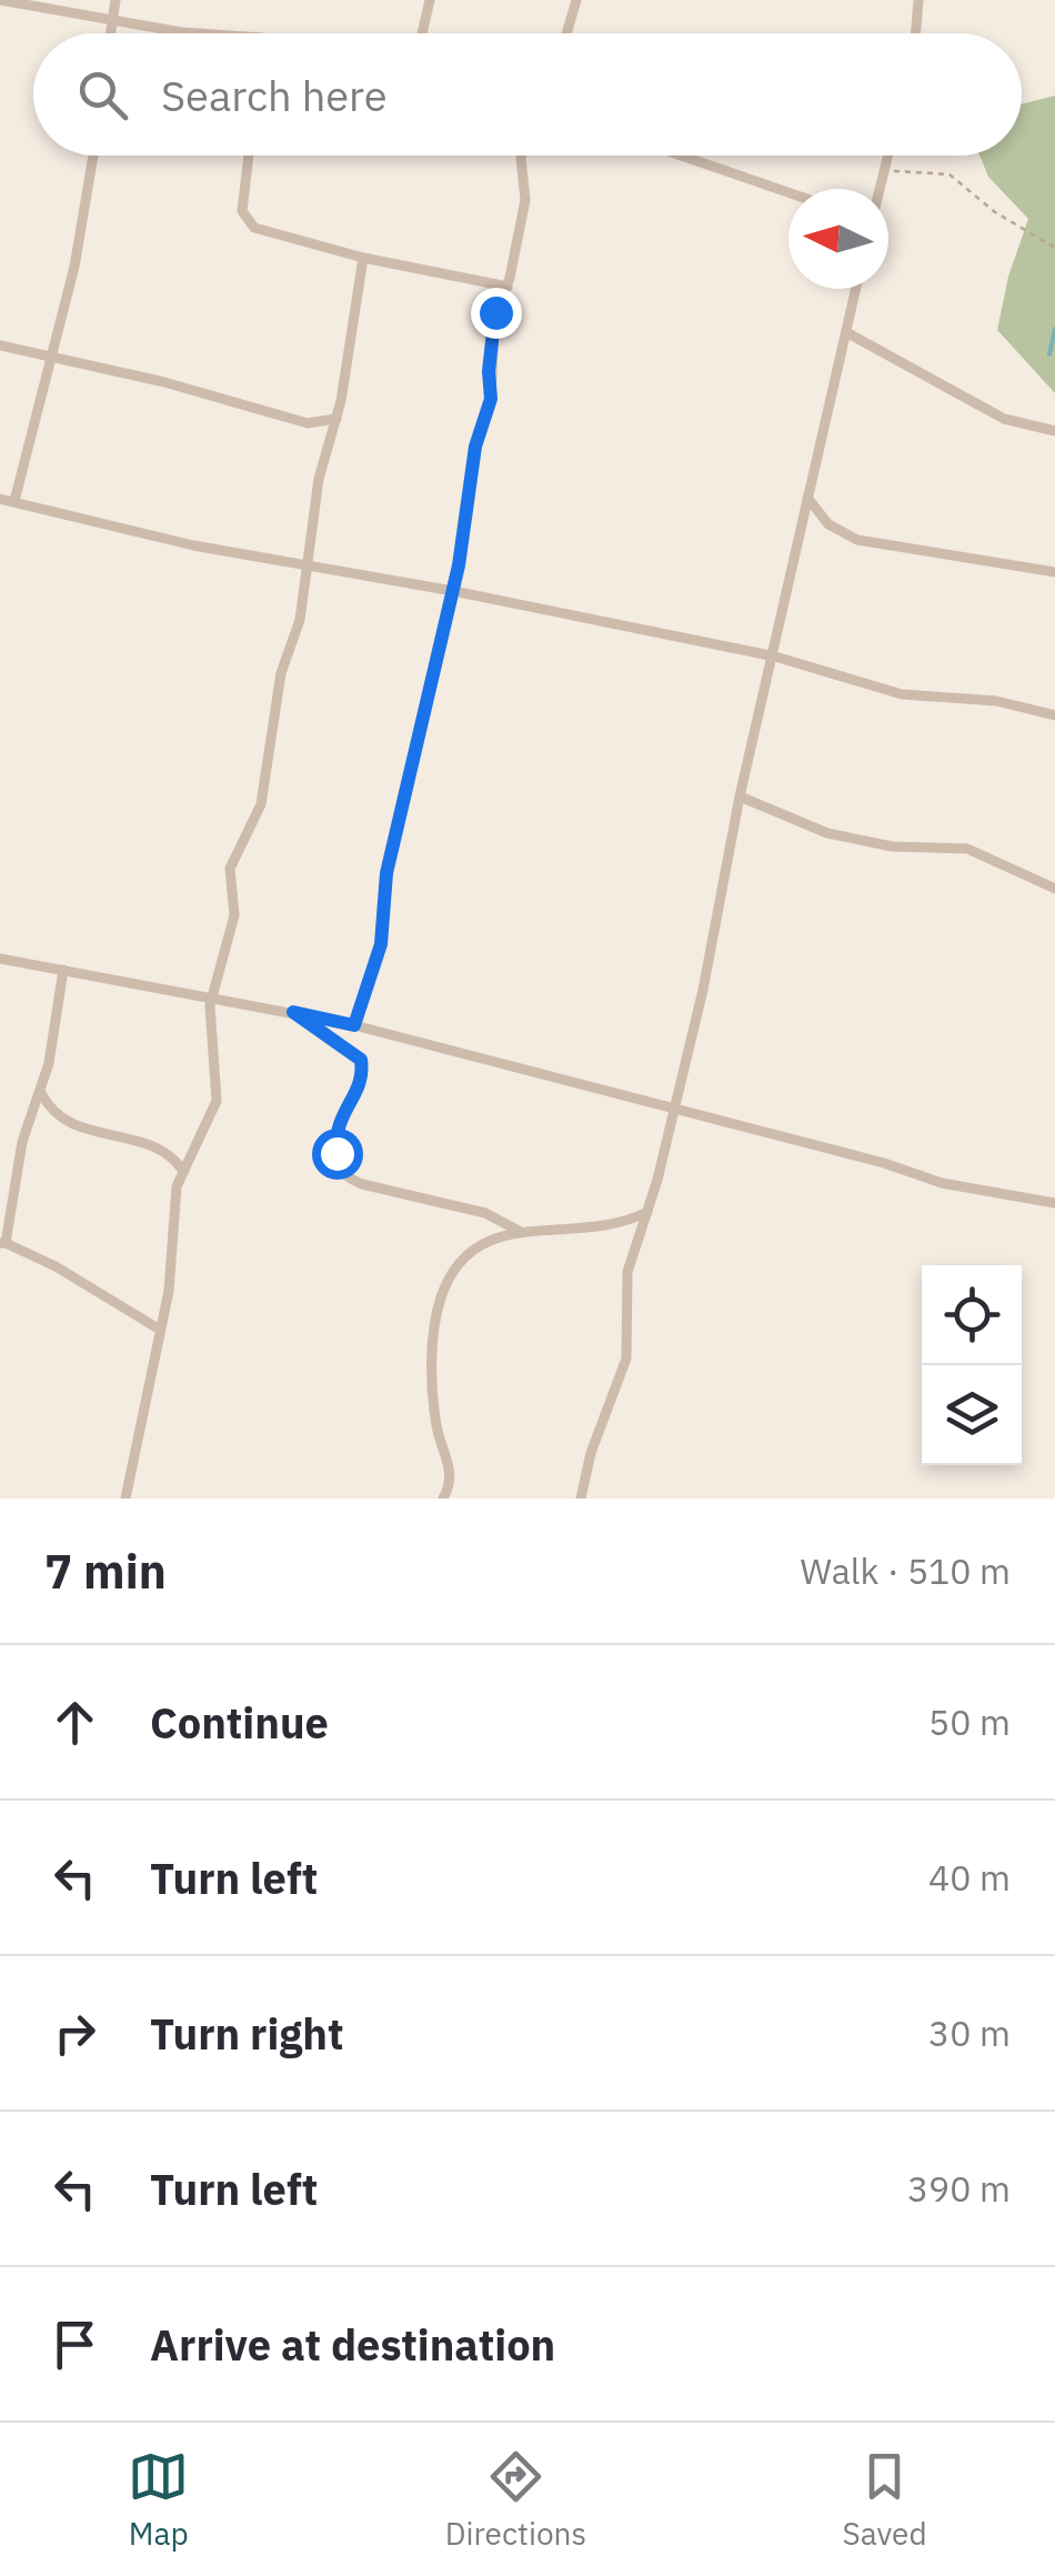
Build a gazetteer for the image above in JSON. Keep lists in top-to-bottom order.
{
  "north": "left",
  "page": {
    "search": "Search here",
    "heading": ["7 min", "Walk · 510 m"],
    "list": [
      ["Continue", "50 m"],
      ["Turn left", "40 m"],
      ["Turn right", "30 m"],
      ["Turn left", "390 m"],
      "Arrive at destination"
    ],
    "nav": ["Map", "Directions", "Saved"]
  }
}
